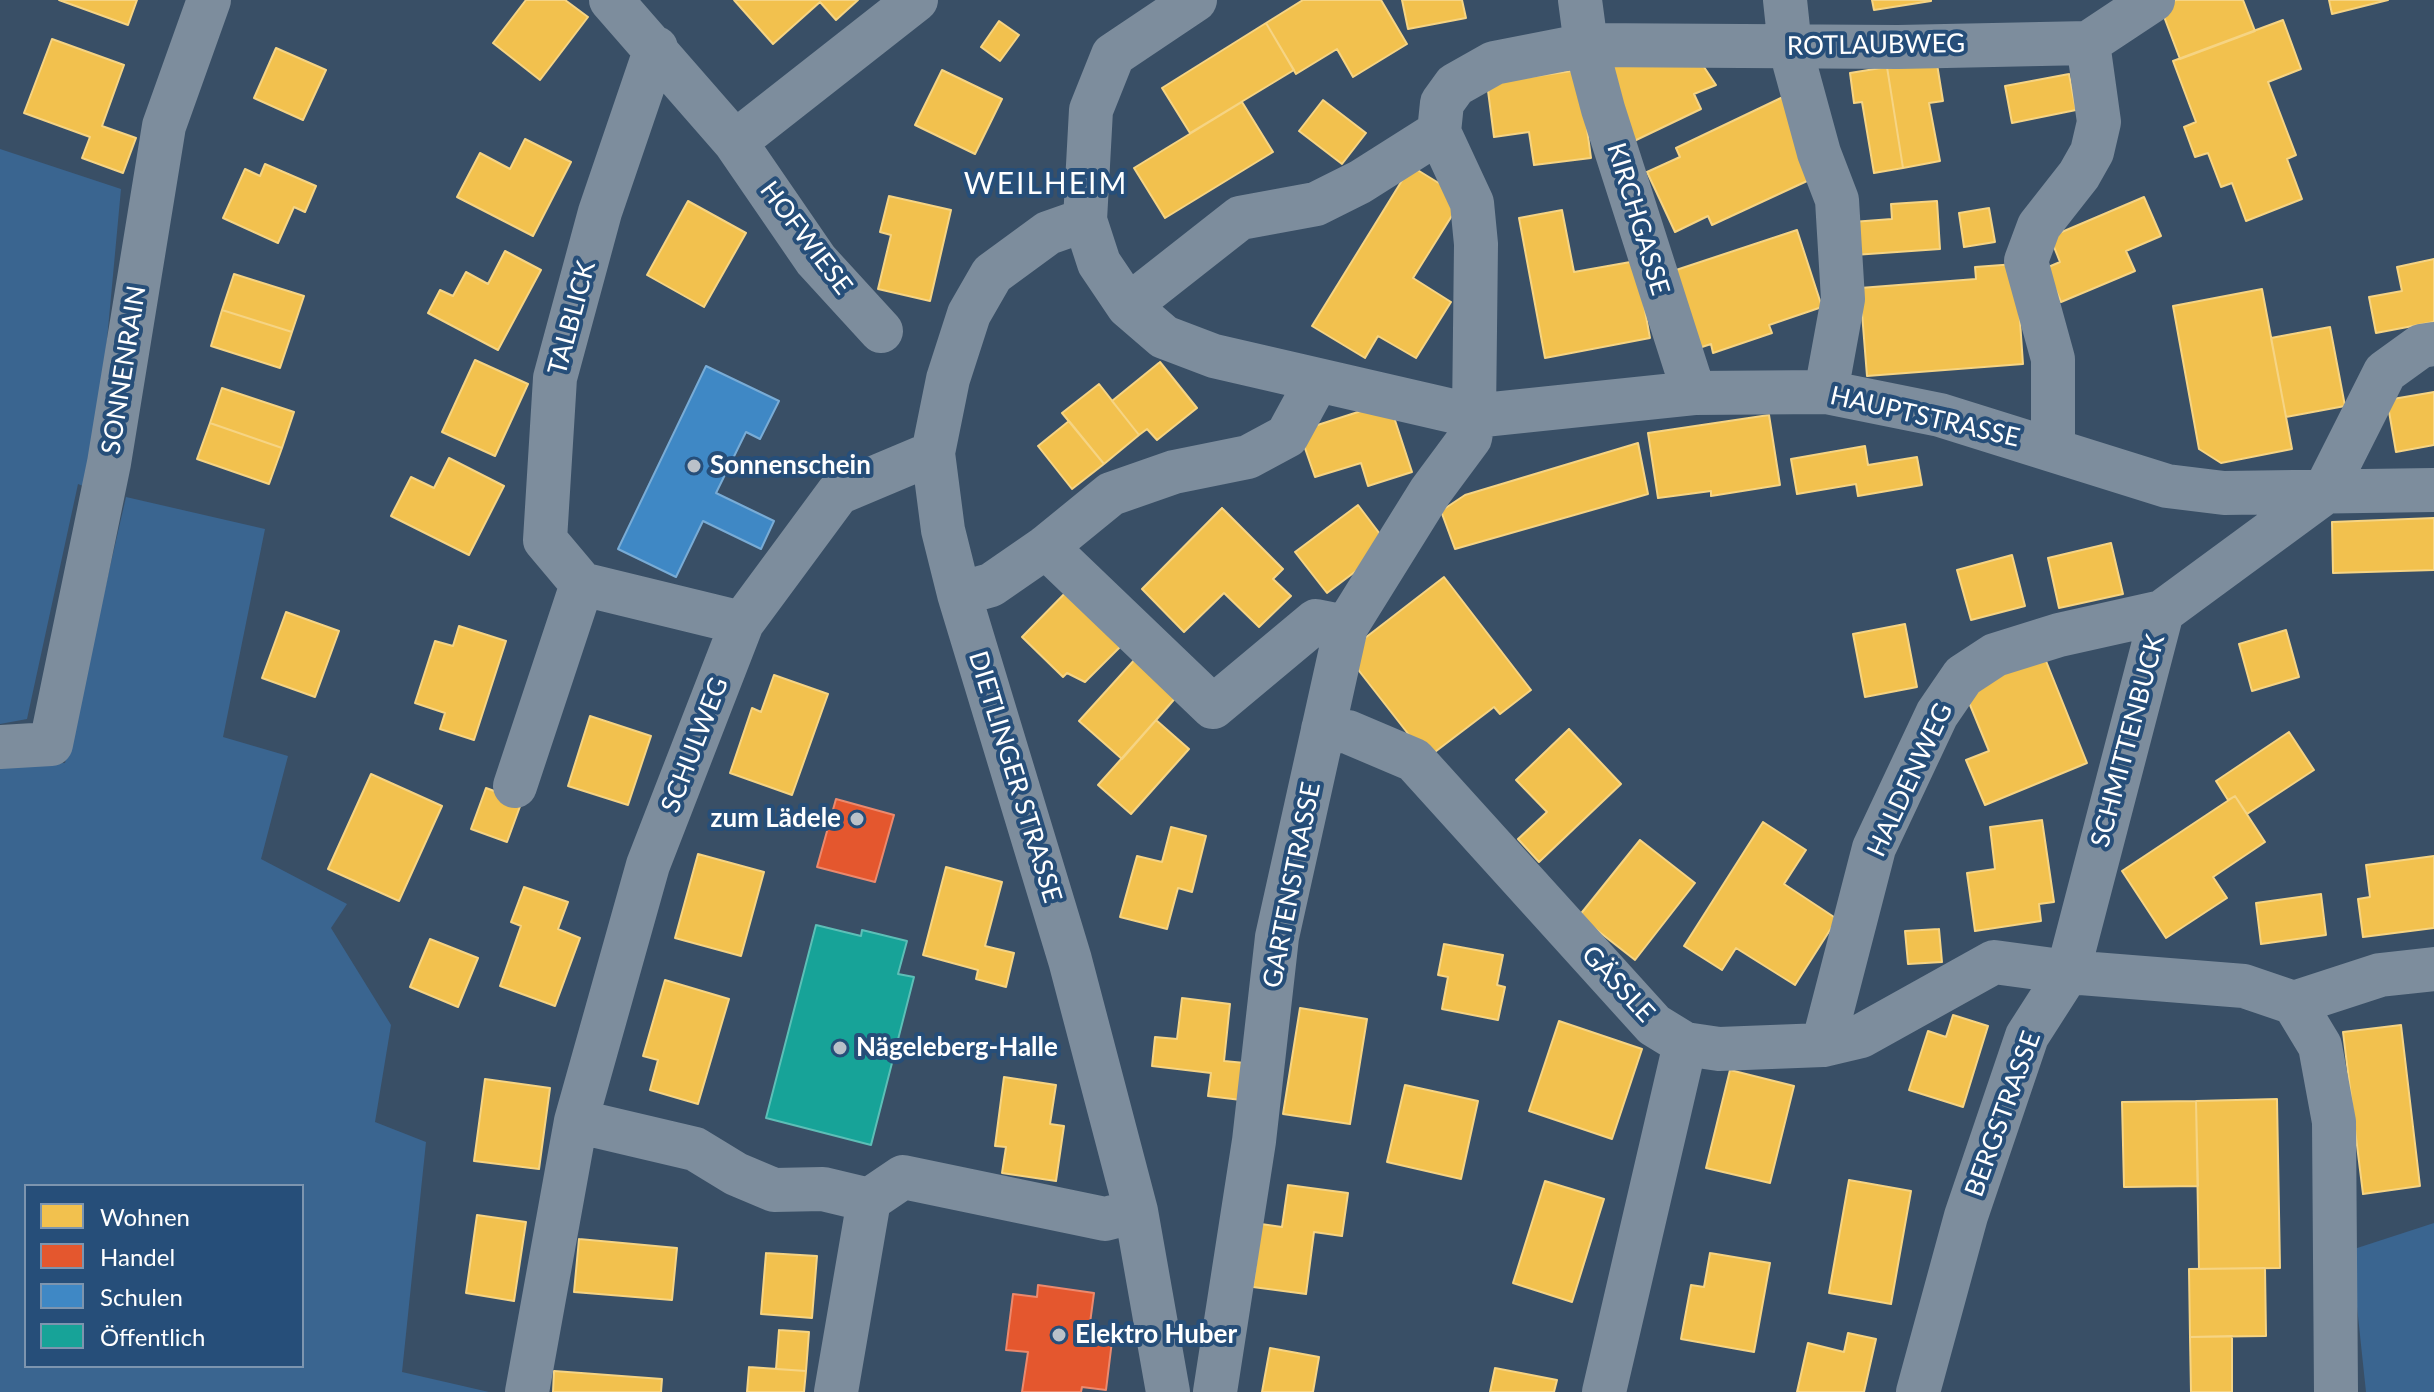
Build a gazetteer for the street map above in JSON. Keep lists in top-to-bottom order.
{
  "streets": {
    "street": [
      "ROTLAUBWEG",
      "KIRCHGASSE",
      "HOFWIESE",
      "TALBLICK",
      "SONNENRAIN",
      "HAUPTSTRASSE",
      "SCHMITTENBUCK",
      "SCHULWEG",
      "DIETLINGER STRASSE",
      "HALDENWEG",
      "GARTENSTRASSE",
      "GÄSSLE",
      "BERGSTRASSE"
    ]
  },
  "crossings": [
    ["ROTLAUBWEG", "KIRCHGASSE"],
    ["KIRCHGASSE", "HAUPTSTRASSE"],
    ["HOFWIESE", "TALBLICK"],
    ["HAUPTSTRASSE", "SCHMITTENBUCK"],
    ["HAUPTSTRASSE", "DIETLINGER STRASSE"],
    ["HAUPTSTRASSE", "GARTENSTRASSE"],
    ["SCHMITTENBUCK", "HALDENWEG"],
    ["SCHMITTENBUCK", "GÄSSLE"],
    ["SCHMITTENBUCK", "BERGSTRASSE"],
    ["SCHULWEG", "DIETLINGER STRASSE"],
    ["HALDENWEG", "GÄSSLE"],
    ["GARTENSTRASSE", "GÄSSLE"],
    ["GÄSSLE", "BERGSTRASSE"]
  ],
  "districts": ["WEILHEIM"],
  "places": [
    "Sonnenschein",
    "zum Lädele",
    "Nägeleberg-Halle",
    "Elektro Huber"
  ],
  "legend": [
    "Wohnen",
    "Handel",
    "Schulen",
    "Öffentlich"
  ]
}
